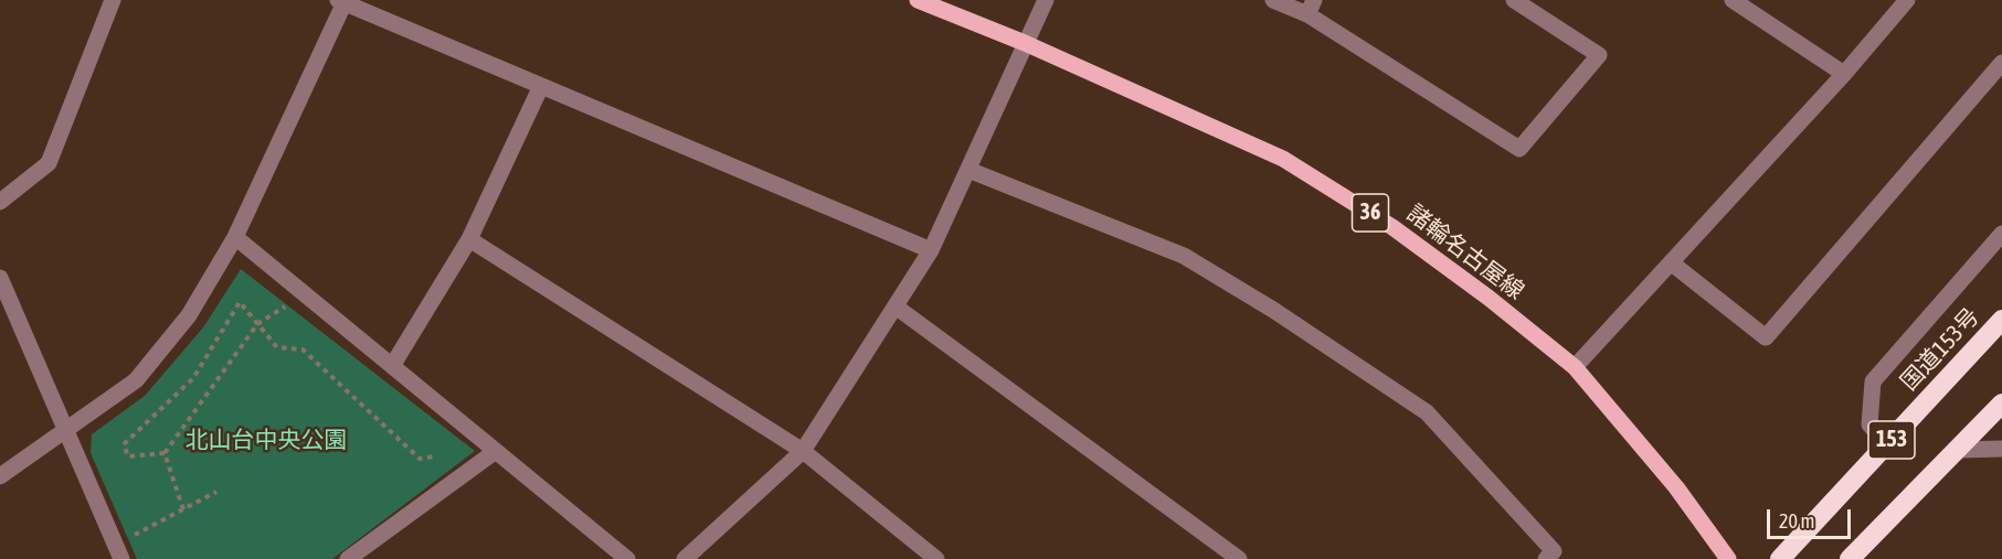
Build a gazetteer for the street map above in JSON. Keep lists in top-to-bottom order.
{
  "streets": {
    "highway": ["国道153号", "153"],
    "main road": ["36", "諸輪名古屋線"]
  },
  "parks": ["北山台中央公園"],
  "scale_bar": "20 m"
}
